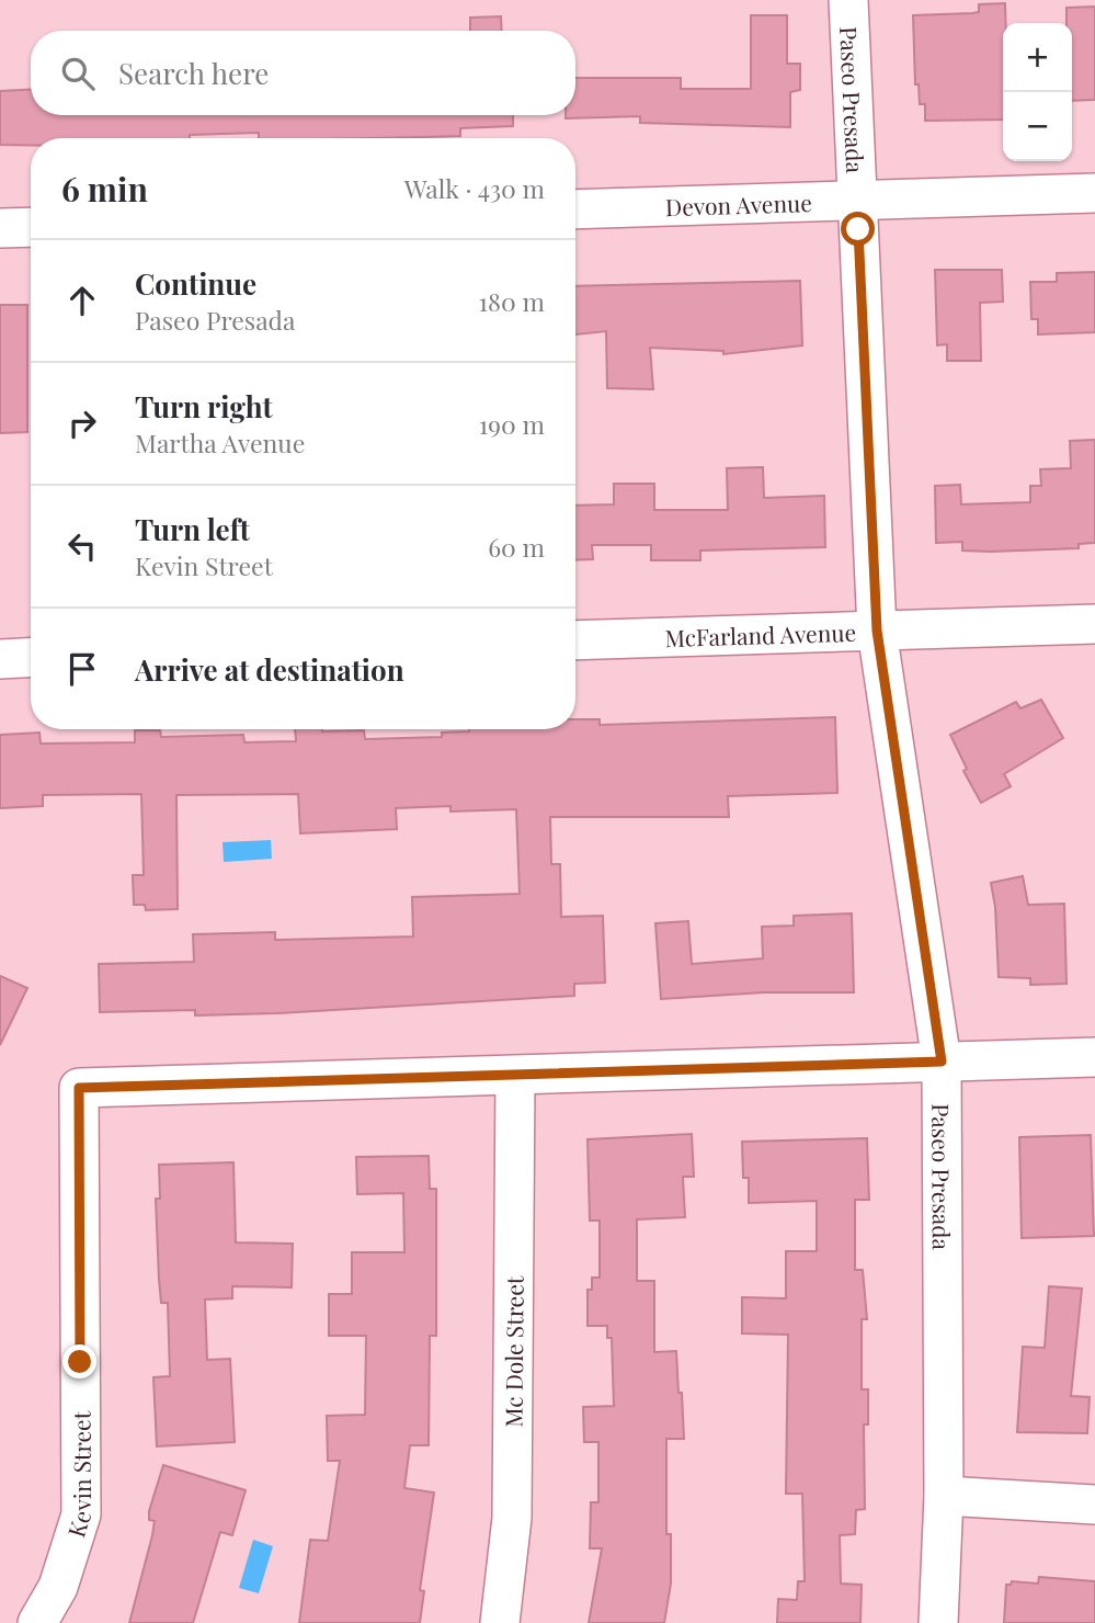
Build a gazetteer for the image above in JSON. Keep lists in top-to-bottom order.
{
  "streets": {
    "street": [
      "Paseo Presada",
      "Devon Avenue",
      "McFarland Avenue",
      "Mc Dole Street",
      "Kevin Street"
    ]
  },
  "crossings": [
    ["Paseo Presada", "Devon Avenue"],
    ["Paseo Presada", "McFarland Avenue"],
    ["Mc Dole Street", "Kevin Street"]
  ],
  "page": {
    "map_buttons": ["+", "−"],
    "search": "Search here",
    "heading": ["6 min", "Walk · 430 m"],
    "list": [
      ["Continue", "Paseo Presada", "180 m"],
      ["Turn right", "Martha Avenue", "190 m"],
      ["Turn left", "Kevin Street", "60 m"],
      "Arrive at destination"
    ]
  }
}
